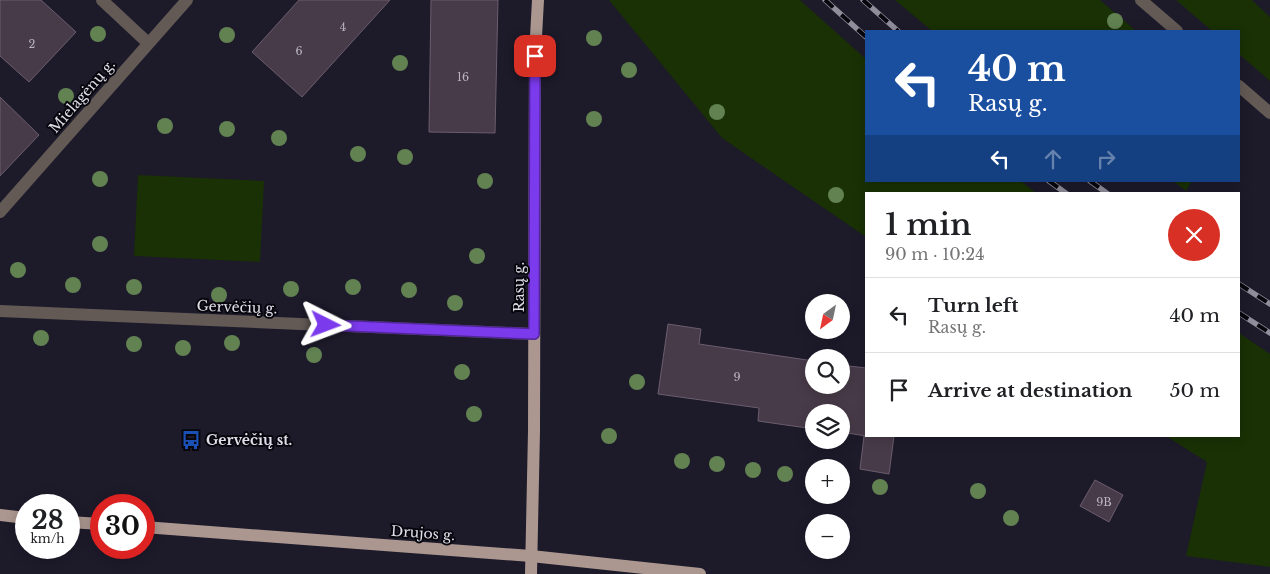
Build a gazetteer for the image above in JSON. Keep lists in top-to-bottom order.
{
  "streets": {
    "main road": ["Rasų g.", "Drujos g."],
    "street": ["Mielagėnų g.", "Gervėčių g."]
  },
  "crossings": [
    ["Rasų g.", "Gervėčių g."],
    ["Rasų g.", "Drujos g."]
  ],
  "places": {
    "bus stop": ["Gervėčių st."]
  },
  "house_numbers": [
    "4",
    "2",
    "6",
    "16",
    "9",
    "9B"
  ],
  "north": "bottom left",
  "page": {
    "turn": ["40 m", "Rasų g."],
    "heading": ["1 min", "90 m · 10:24"],
    "list": [
      {
        "name": "Turn left",
        "note": "Rasų g.",
        "value": "40 m"
      },
      {
        "name": "Arrive at destination",
        "value": "50 m"
      }
    ],
    "map_buttons": ["+", "−"],
    "speed": "28 km/h",
    "limit": "30"
  }
}
